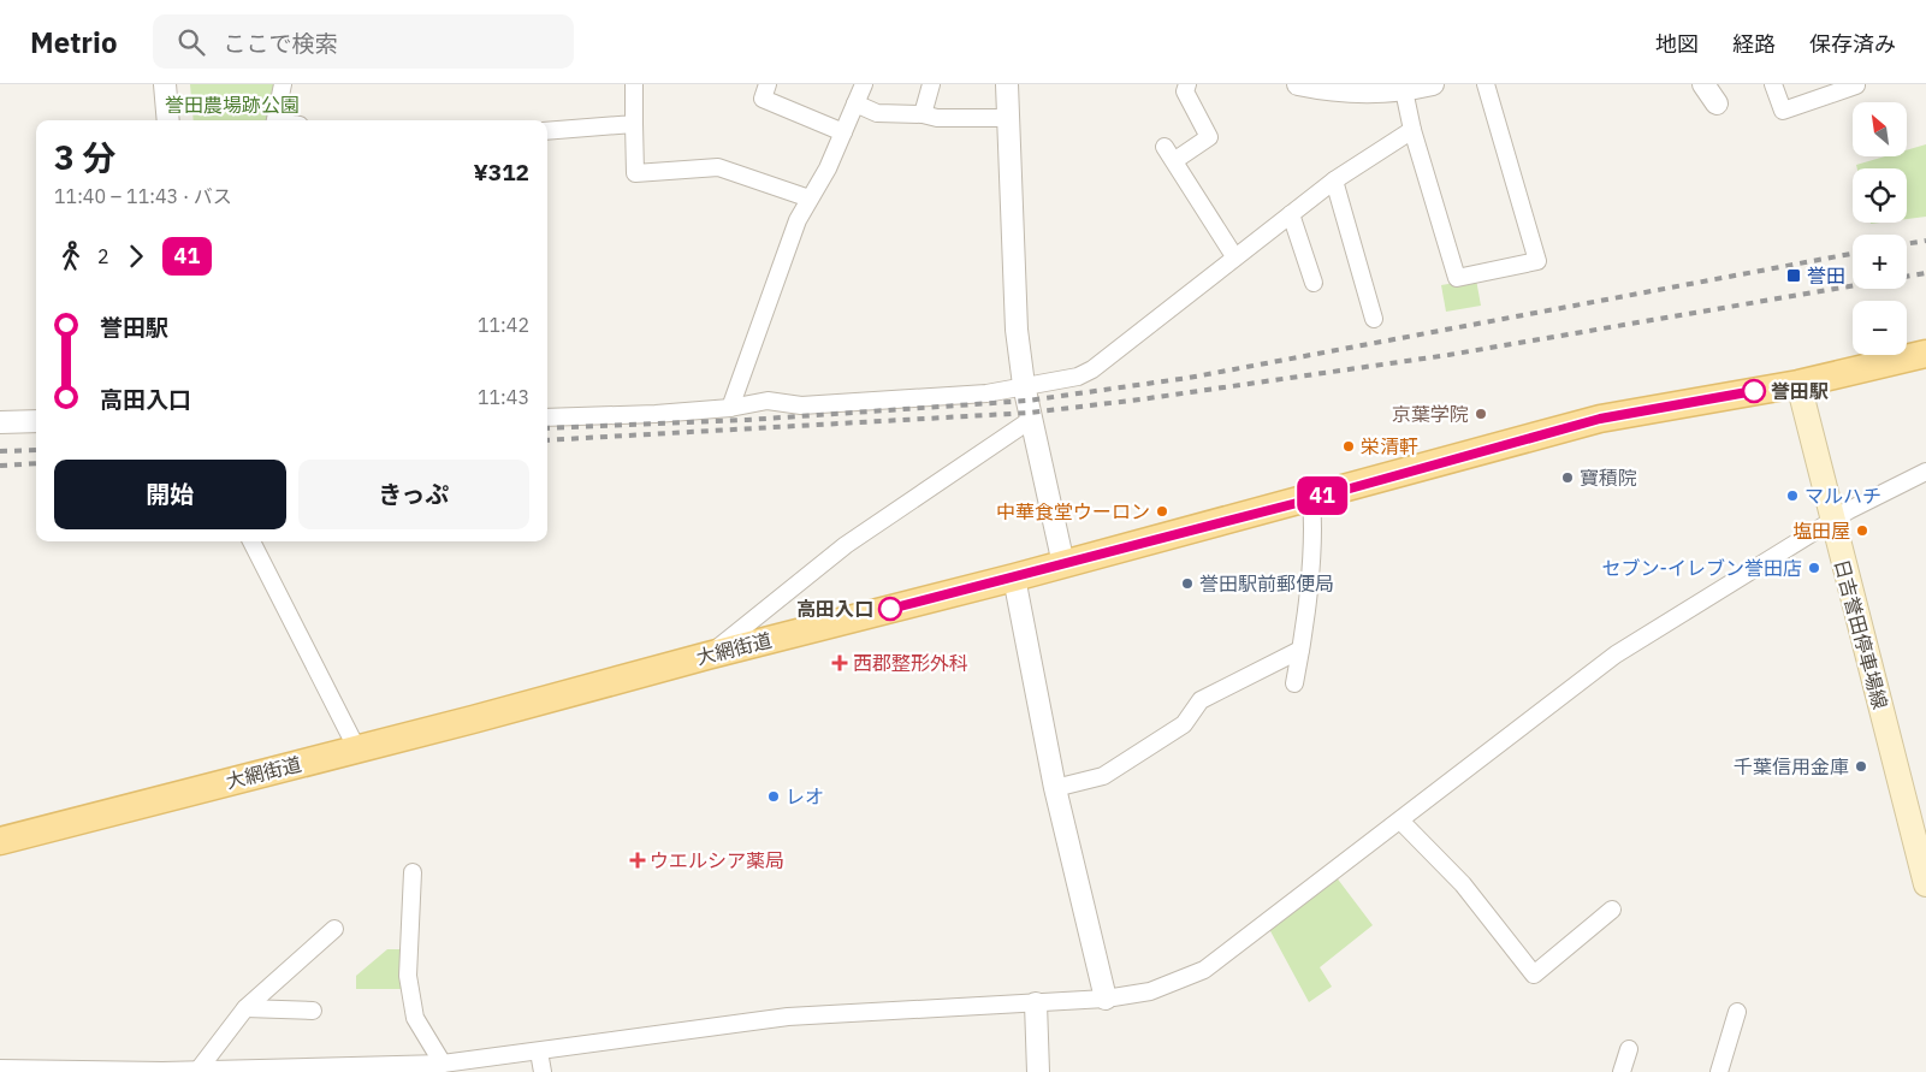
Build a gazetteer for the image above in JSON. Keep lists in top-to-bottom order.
{
  "streets": {
    "main road": ["日吉誉田停車場線", "大網街道"]
  },
  "crossings": [
    ["日吉誉田停車場線", "大網街道"]
  ],
  "parks": ["誉田農場跡公園"],
  "places": {
    "transit": ["誉田"],
    "other": [
      "誉田駅",
      "京葉学院",
      "栄清軒",
      "寶積院",
      "マルハチ",
      "中華食堂ウーロン",
      "塩田屋",
      "セブン-イレブン誉田店",
      "誉田駅前郵便局",
      "高田入口",
      "千葉信用金庫",
      "レオ"
    ],
    "health": ["西郡整形外科", "ウエルシア薬局"]
  },
  "lines": ["bus line 41"],
  "north": "top left",
  "page": {
    "header": "Metrio",
    "search": "ここで検索",
    "nav": ["地図", "経路", "保存済み"],
    "on_map": "41",
    "map_buttons": ["+", "−"],
    "heading": ["3 分", "11:40 – 11:43 · バス", "¥312"],
    "legs": ["2", "41"],
    "list": [
      {
        "name": "誉田駅",
        "value": "11:42"
      },
      {
        "name": "高田入口",
        "value": "11:43"
      }
    ],
    "buttons": ["開始", "きっぷ"]
  }
}
